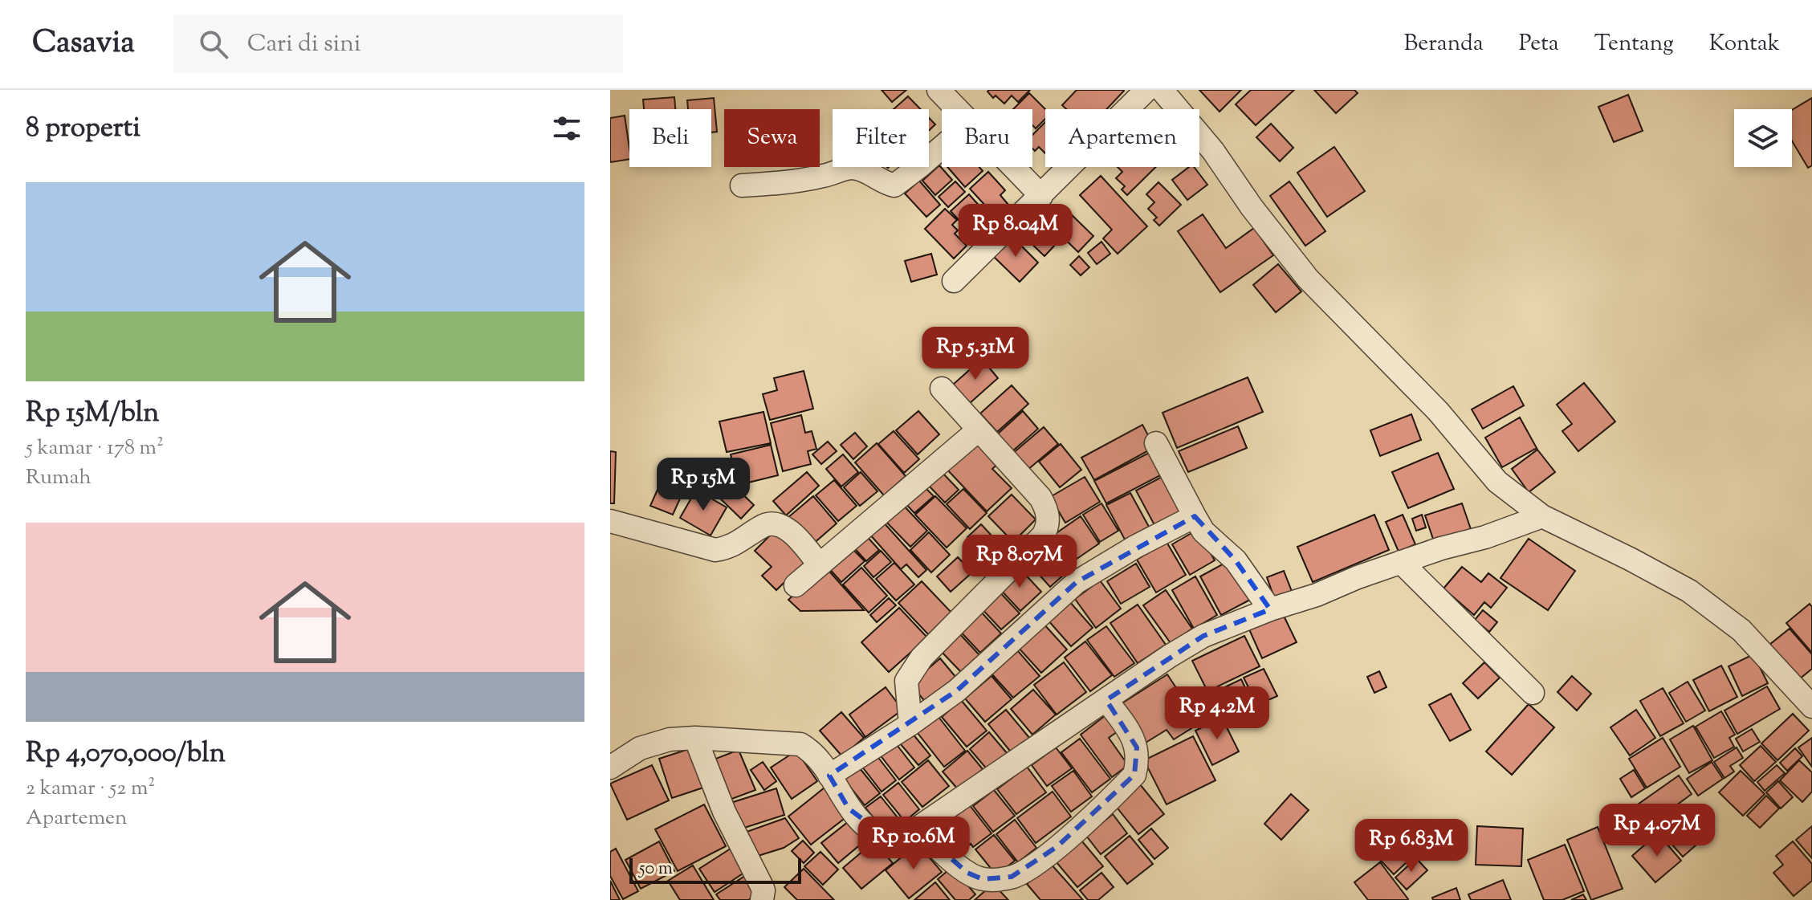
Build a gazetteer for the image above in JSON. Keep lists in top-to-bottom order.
{
  "scale_bar": "50 m",
  "page": {
    "header": "Casavia",
    "search": "Cari di sini",
    "nav": [
      "Beranda",
      "Peta",
      "Tentang",
      "Kontak"
    ],
    "heading": "8 properti",
    "chip": [
      "Beli",
      "Sewa",
      "Filter",
      "Baru",
      "Apartemen"
    ],
    "list": [
      {
        "name": "Rp 15M/bln",
        "note": "5 kamar · 178 m² · Rumah"
      },
      {
        "name": "Rp 4,070,000/bln",
        "note": "2 kamar · 52 m² · Apartemen"
      }
    ],
    "price": [
      "Rp 8.04M",
      "Rp 5.31M",
      "Rp 15M",
      "Rp 8.07M",
      "Rp 4.2M",
      "Rp 4.07M",
      "Rp 10.6M",
      "Rp 6.83M"
    ],
    "scale": "50 m"
  }
}
